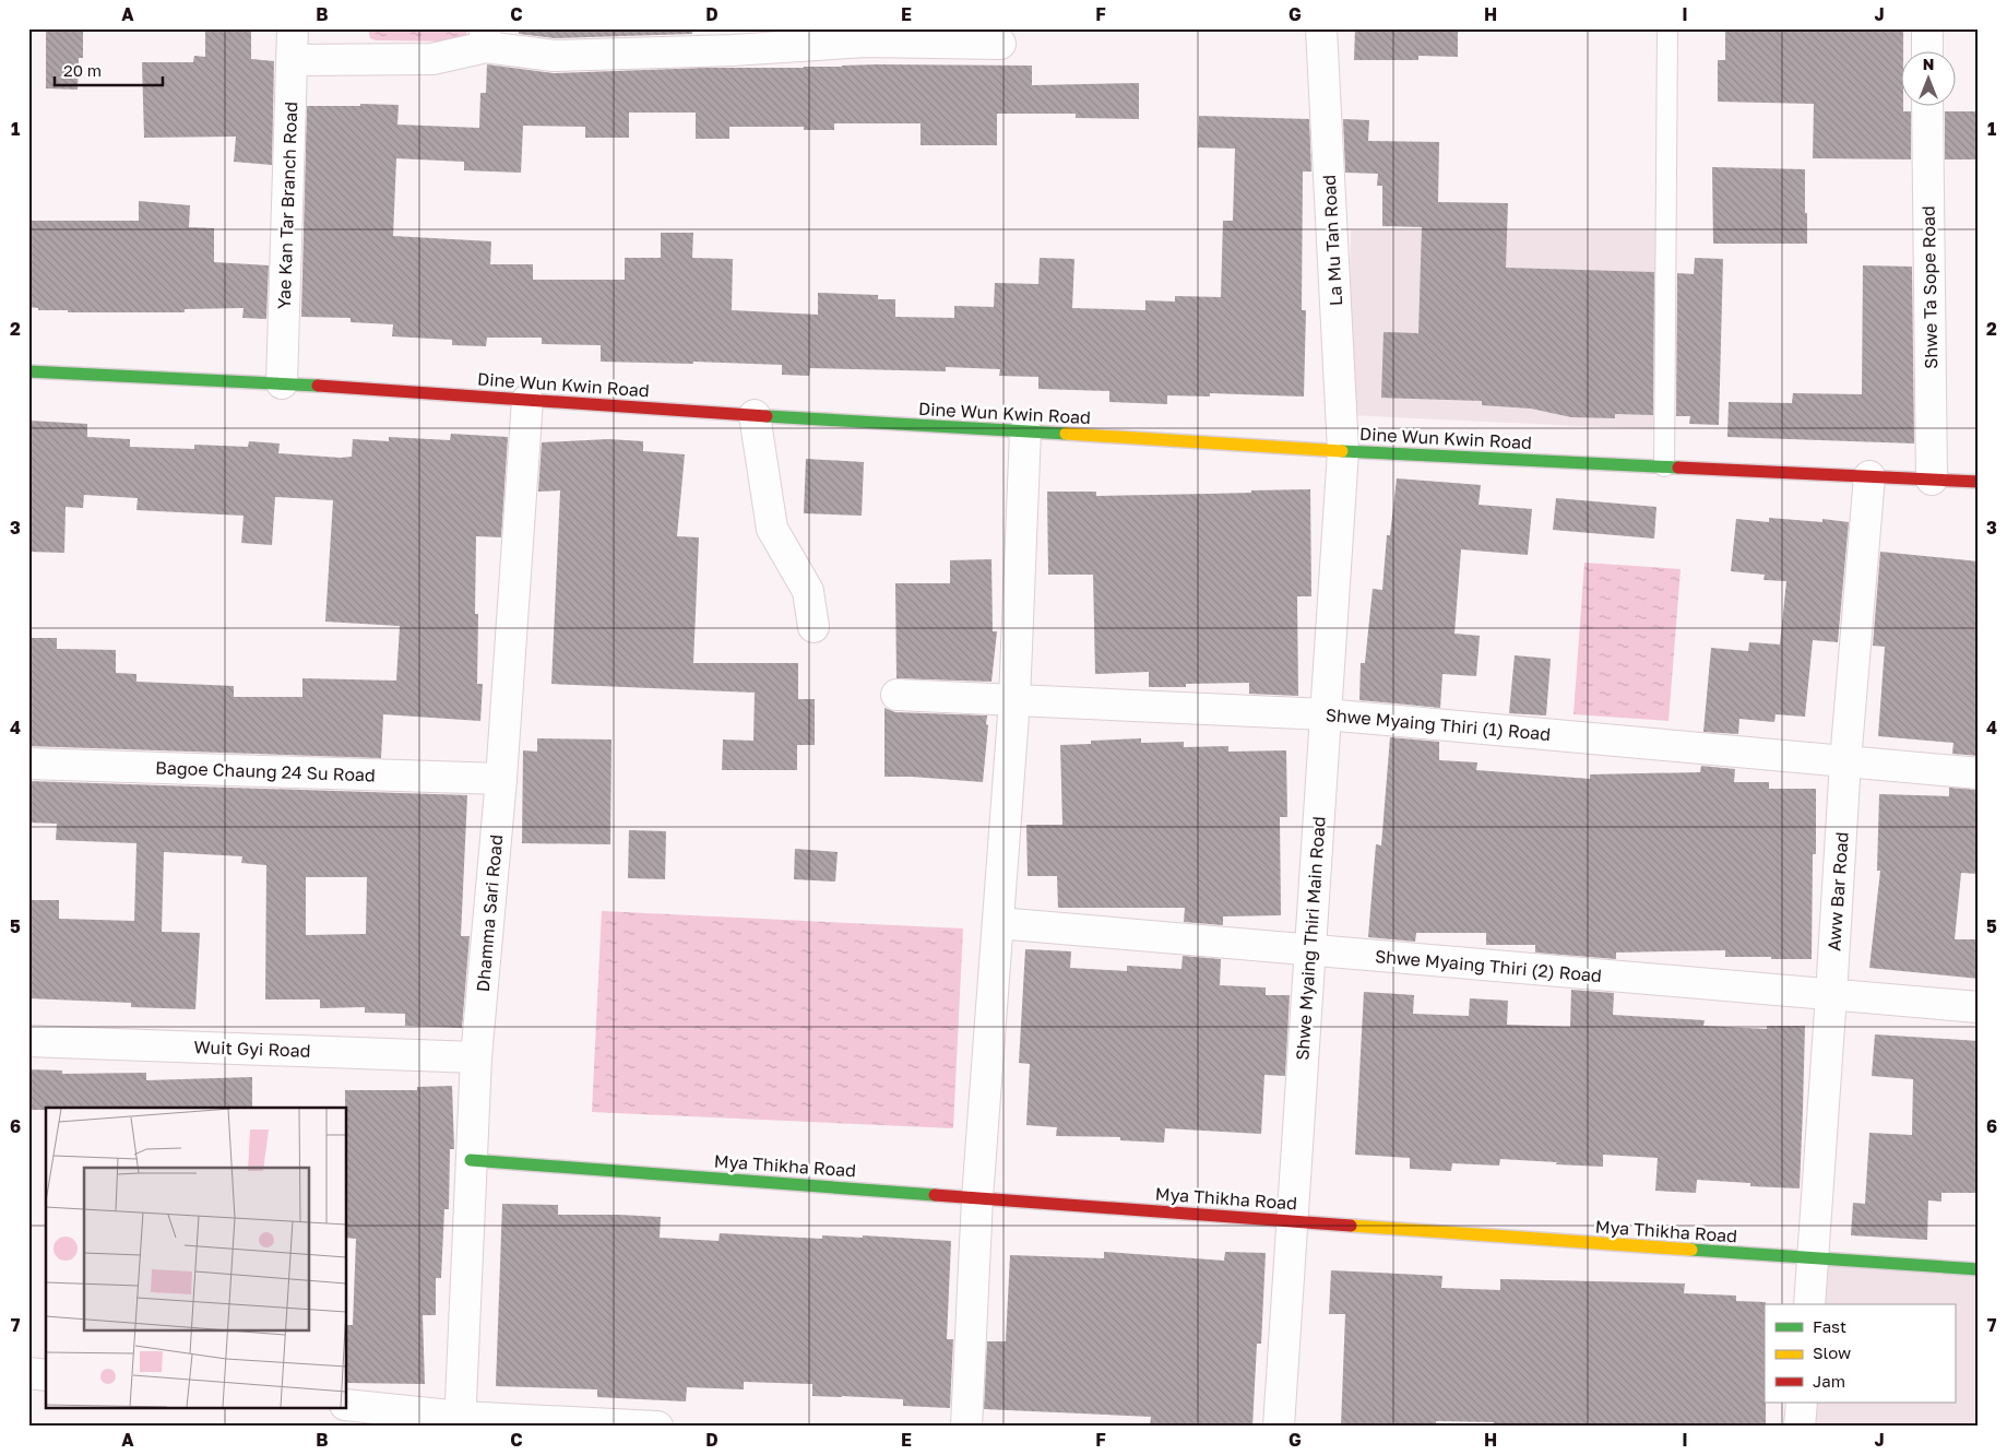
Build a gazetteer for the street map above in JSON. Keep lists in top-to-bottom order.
{
  "streets": {
    "street": [
      "Yae Kan Tar Branch Road",
      "La Mu Tan Road",
      "Shwe Ta Sope Road",
      "Dine Wun Kwin Road",
      "Shwe Myaing Thiri (1) Road",
      "Bagoe Chaung 24 Su Road",
      "Aww Bar Road",
      "Dhamma Sari Road",
      "Shwe Myaing Thiri Main Road",
      "Shwe Myaing Thiri (2) Road",
      "Wuit Gyi Road",
      "Mya Thikha Road"
    ]
  },
  "crossings": [
    ["Yae Kan Tar Branch Road", "Dine Wun Kwin Road"],
    ["La Mu Tan Road", "Dine Wun Kwin Road"],
    ["La Mu Tan Road", "Shwe Myaing Thiri Main Road"],
    ["Shwe Ta Sope Road", "Dine Wun Kwin Road"],
    ["Dine Wun Kwin Road", "Aww Bar Road"],
    ["Dine Wun Kwin Road", "Dhamma Sari Road"],
    ["Dine Wun Kwin Road", "Shwe Myaing Thiri Main Road"],
    ["Shwe Myaing Thiri (1) Road", "Aww Bar Road"],
    ["Shwe Myaing Thiri (1) Road", "Shwe Myaing Thiri Main Road"],
    ["Bagoe Chaung 24 Su Road", "Dhamma Sari Road"],
    ["Aww Bar Road", "Shwe Myaing Thiri (2) Road"],
    ["Aww Bar Road", "Mya Thikha Road"],
    ["Dhamma Sari Road", "Wuit Gyi Road"],
    ["Dhamma Sari Road", "Mya Thikha Road"],
    ["Shwe Myaing Thiri Main Road", "Shwe Myaing Thiri (2) Road"],
    ["Shwe Myaing Thiri Main Road", "Mya Thikha Road"]
  ],
  "legend": ["Fast", "Slow", "Jam"],
  "scale_bar": "20 m",
  "north": "top",
  "grid": {
    "columns": [
      "A",
      "B",
      "C",
      "D",
      "E",
      "F",
      "G",
      "H",
      "I",
      "J"
    ],
    "rows": [
      "1",
      "2",
      "3",
      "4",
      "5",
      "6",
      "7"
    ]
  }
}
